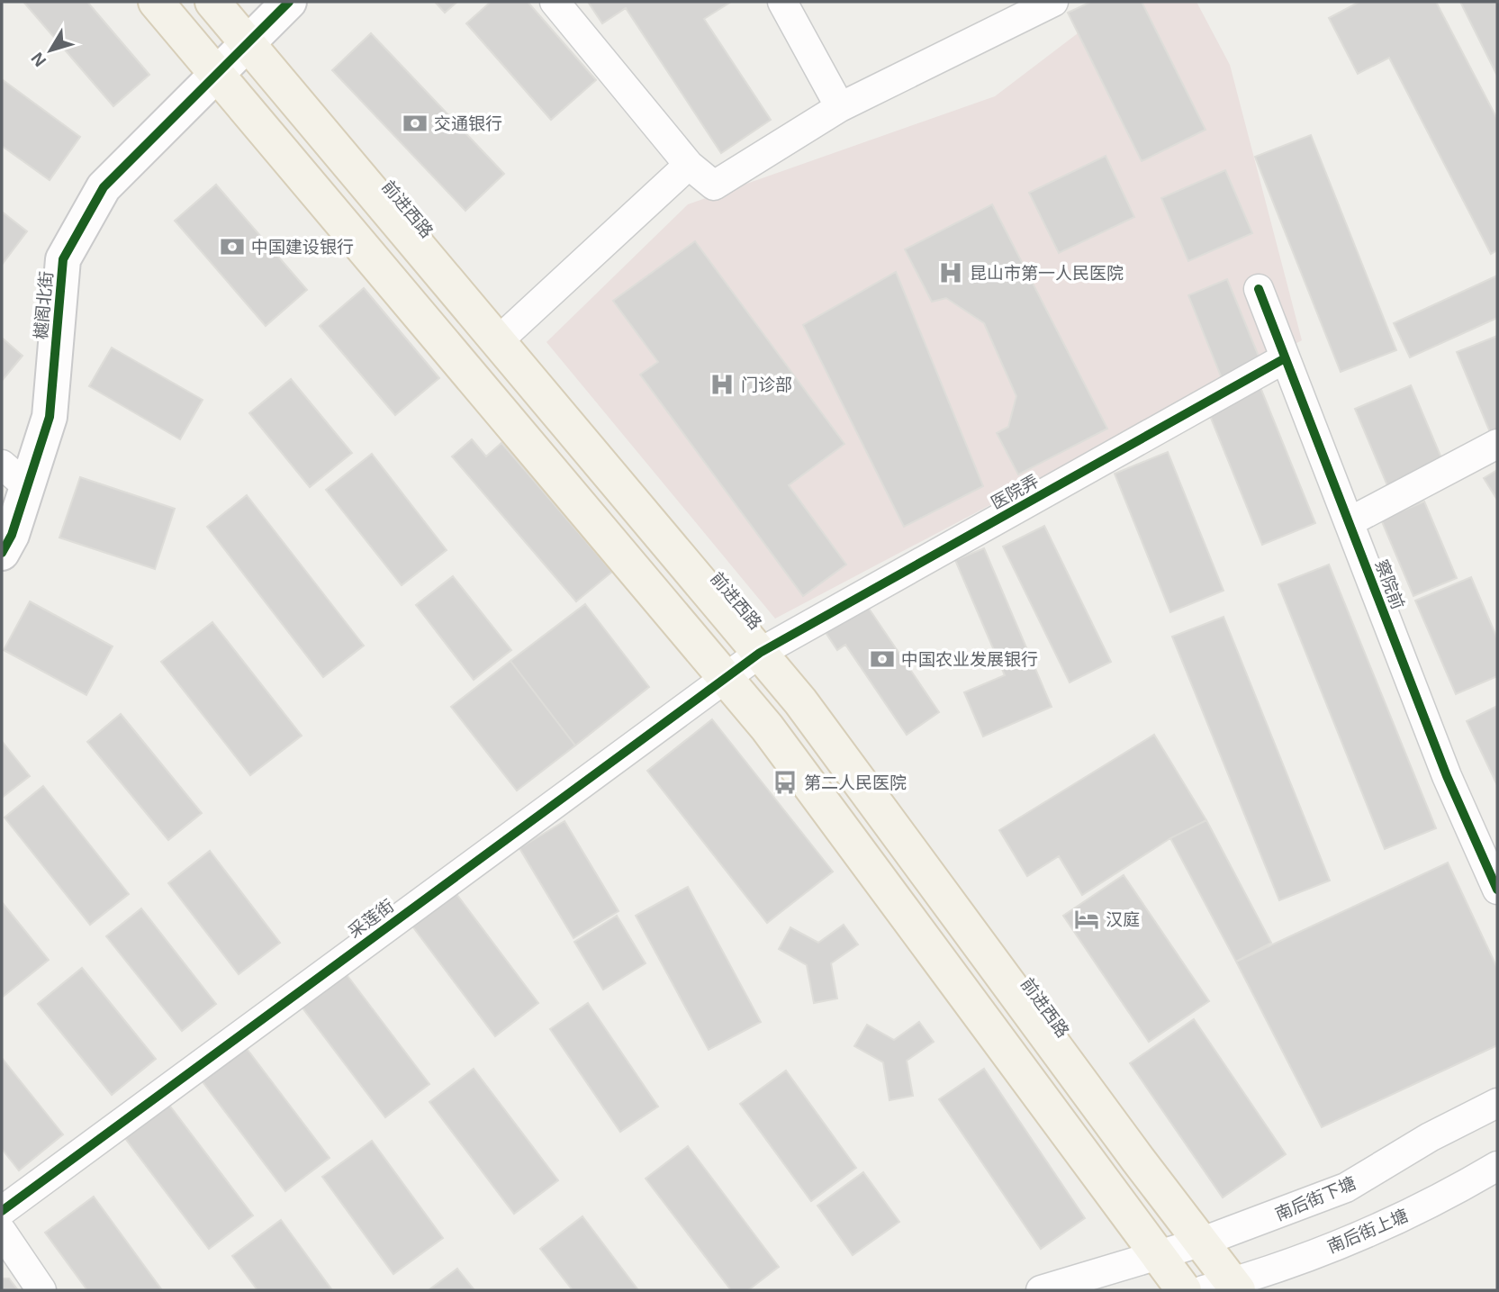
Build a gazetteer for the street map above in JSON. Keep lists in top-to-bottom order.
{
  "streets": {
    "main road": ["前进西路"],
    "street": [
      "樾阁北街",
      "医院弄",
      "察院前",
      "采莲街",
      "南后街下塘",
      "南后街上塘"
    ]
  },
  "crossings": [
    ["前进西路", "樾阁北街"],
    ["前进西路", "医院弄"],
    ["前进西路", "采莲街"],
    ["前进西路", "南后街下塘"],
    ["前进西路", "南后街上塘"],
    ["医院弄", "察院前"],
    ["医院弄", "采莲街"]
  ],
  "places": {
    "bank": ["交通银行", "中国建设银行", "中国农业发展银行"],
    "hospital": ["昆山市第一人民医院", "门诊部"],
    "bus stop": ["第二人民医院"],
    "hotel": ["汉庭"]
  },
  "north": "bottom left"
}
